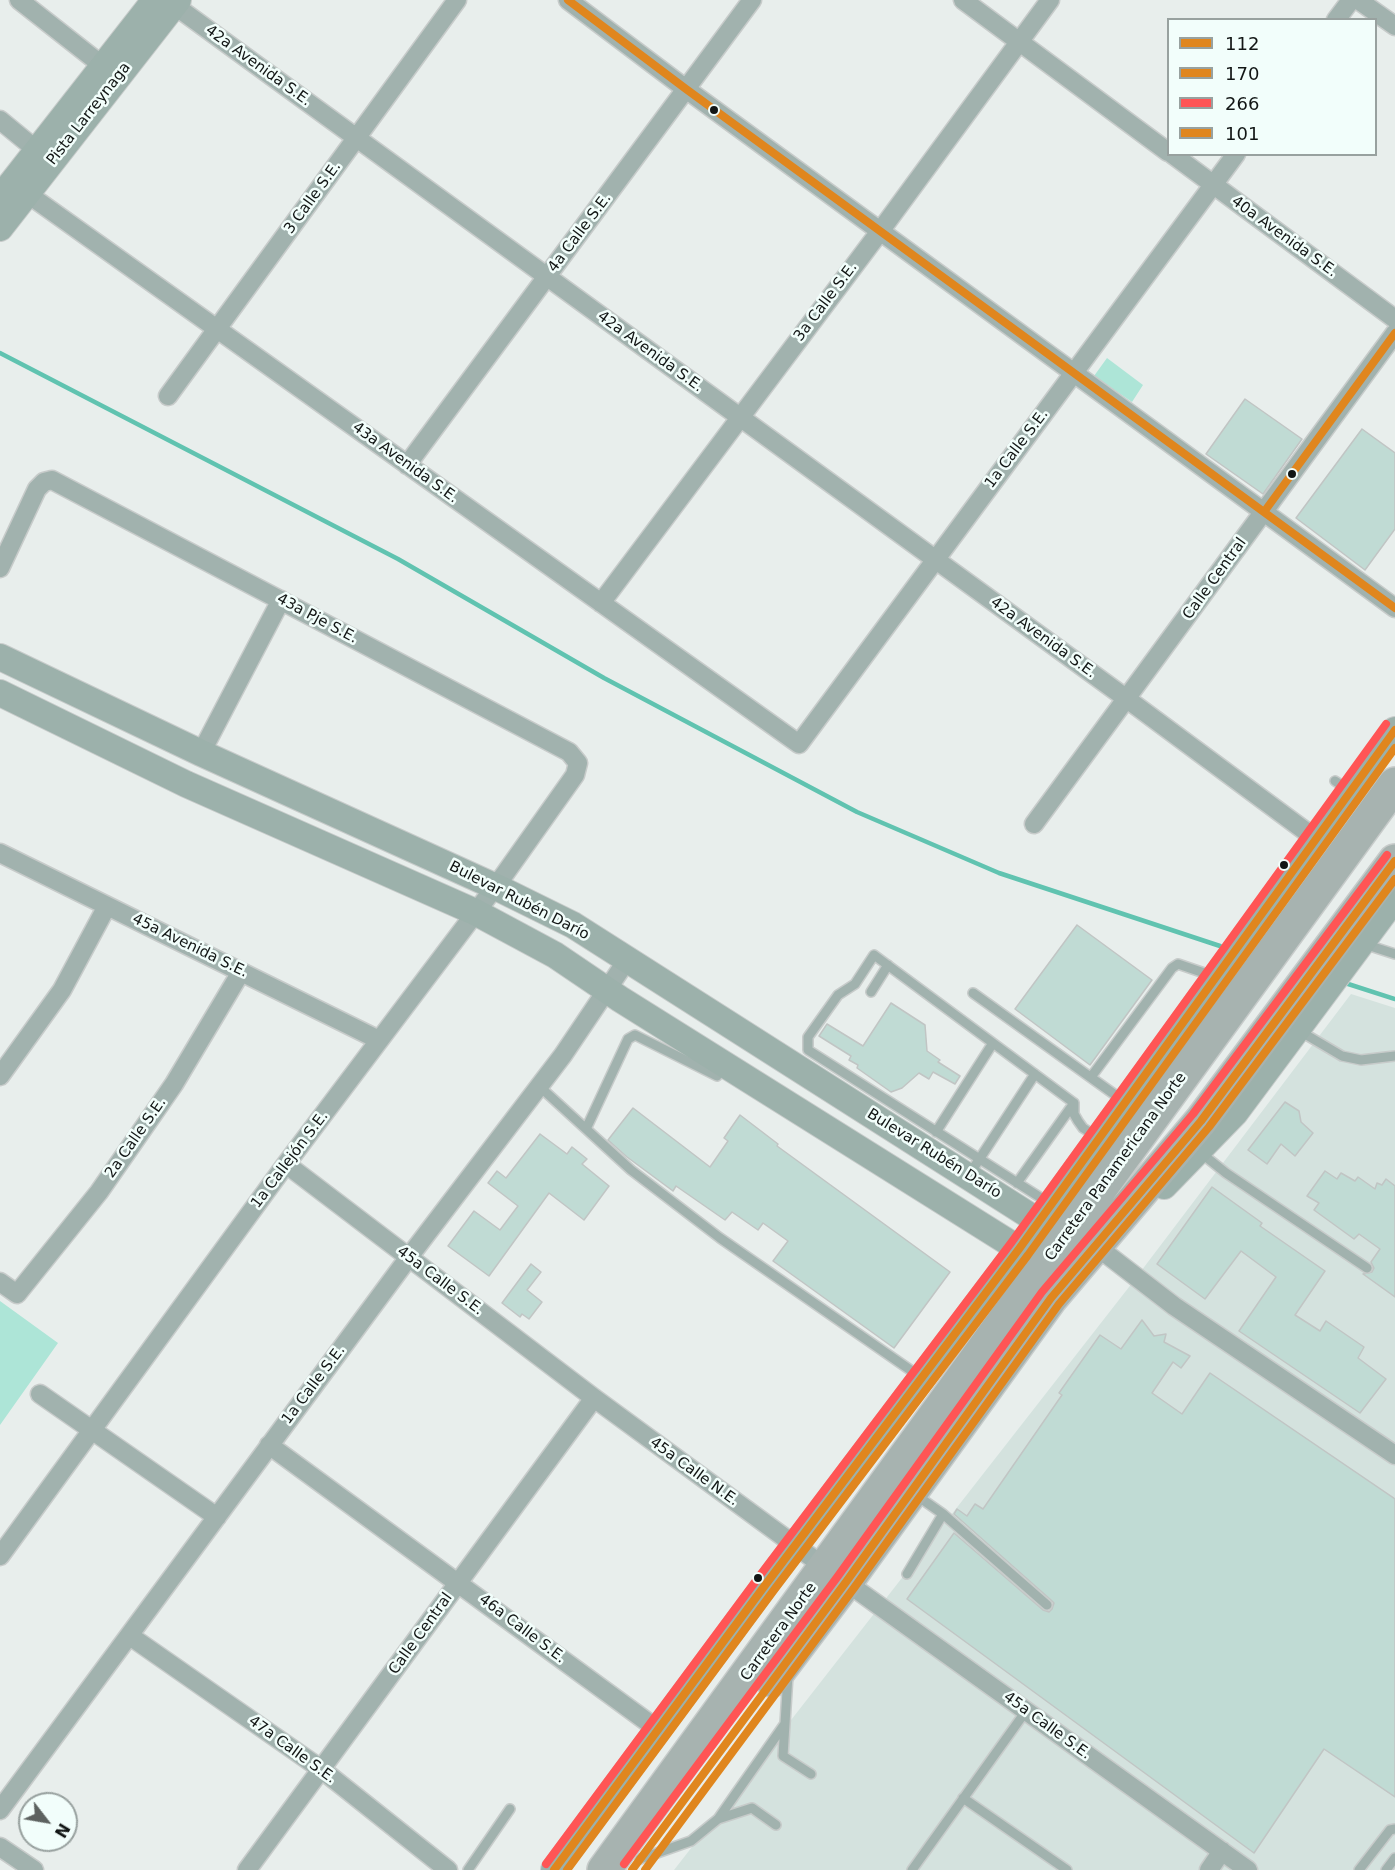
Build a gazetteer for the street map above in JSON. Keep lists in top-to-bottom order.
{
  "streets": {
    "highway": ["Carretera Panamericana Norte", "Carretera Norte"],
    "street": [
      "42a Avenida S.E.",
      "Pista Larreynaga",
      "3 Calle S.E.",
      "4a Calle S.E.",
      "40a Avenida S.E.",
      "3a Calle S.E.",
      "1a Calle S.E.",
      "43a Avenida S.E.",
      "Calle Central",
      "43a Pje S.E.",
      "Bulevar Rubén Darío",
      "45a Avenida S.E.",
      "2a Calle S.E.",
      "1a Callejón S.E.",
      "45a Calle S.E.",
      "45a Calle N.E.",
      "46a Calle S.E.",
      "47a Calle S.E."
    ]
  },
  "crossings": [
    ["42a Avenida S.E.", "Pista Larreynaga"],
    ["42a Avenida S.E.", "3 Calle S.E."],
    ["42a Avenida S.E.", "4a Calle S.E."],
    ["42a Avenida S.E.", "3a Calle S.E."],
    ["42a Avenida S.E.", "1a Calle S.E."],
    ["42a Avenida S.E.", "Calle Central"],
    ["Pista Larreynaga", "43a Avenida S.E."],
    ["3 Calle S.E.", "43a Avenida S.E."],
    ["4a Calle S.E.", "43a Avenida S.E."],
    ["40a Avenida S.E.", "3a Calle S.E."],
    ["40a Avenida S.E.", "1a Calle S.E."],
    ["3a Calle S.E.", "43a Avenida S.E."],
    ["1a Calle S.E.", "43a Avenida S.E."],
    ["1a Calle S.E.", "Bulevar Rubén Darío"],
    ["1a Calle S.E.", "45a Calle S.E."],
    ["1a Calle S.E.", "46a Calle S.E."],
    ["1a Calle S.E.", "47a Calle S.E."],
    ["Calle Central", "45a Calle S.E."],
    ["Calle Central", "45a Calle N.E."],
    ["Calle Central", "46a Calle S.E."],
    ["Calle Central", "47a Calle S.E."],
    ["43a Pje S.E.", "1a Callejón S.E."],
    ["Bulevar Rubén Darío", "1a Callejón S.E."],
    ["45a Avenida S.E.", "2a Calle S.E."],
    ["45a Avenida S.E.", "1a Callejón S.E."],
    ["1a Callejón S.E.", "45a Calle S.E."],
    ["Carretera Panamericana Norte", "45a Calle S.E."],
    ["Carretera Panamericana Norte", "Carretera Norte"],
    ["45a Calle S.E.", "45a Calle N.E."],
    ["45a Calle S.E.", "Carretera Norte"]
  ],
  "lines": [
    "transit line 101",
    "transit line 266",
    "transit line 112",
    "transit line 170"
  ],
  "legend": [
    "112",
    "170",
    "266",
    "101"
  ],
  "north": "bottom right"
}
